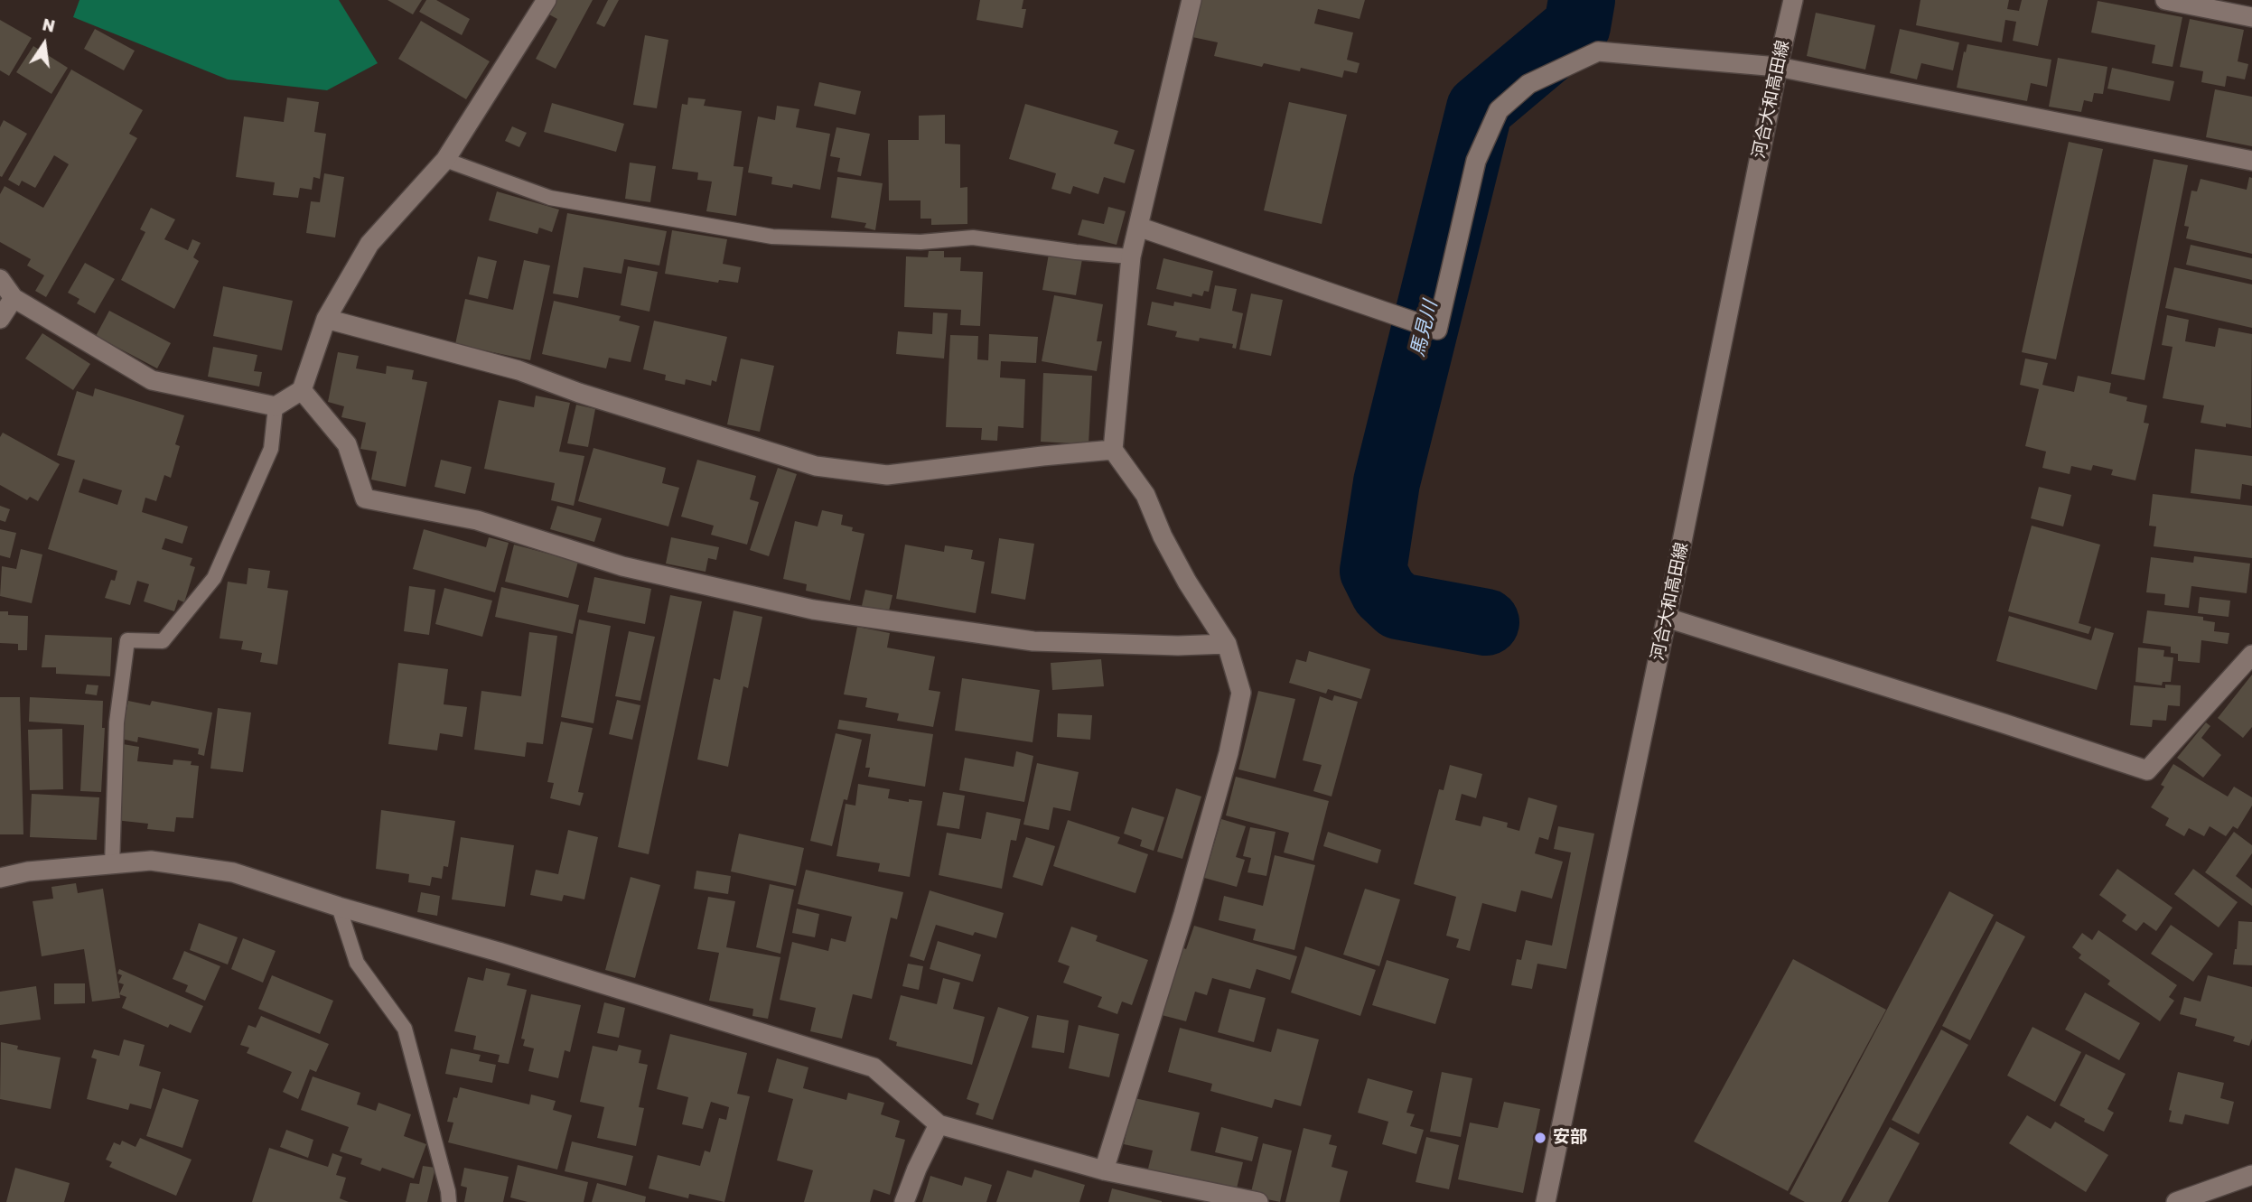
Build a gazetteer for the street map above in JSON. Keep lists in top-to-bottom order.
{
  "streets": {
    "street": ["河合大和高田線"]
  },
  "water": ["馬見川"],
  "places": ["安部"],
  "north": "top"
}
